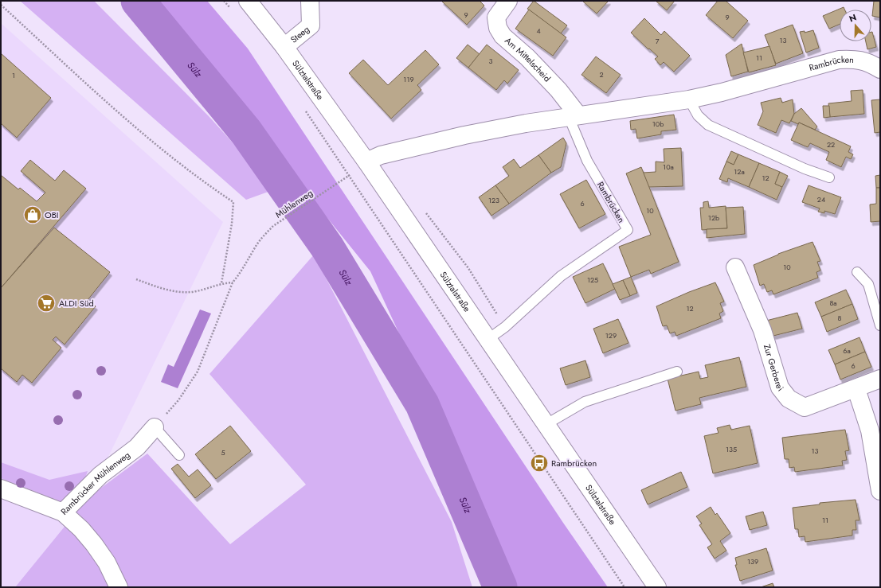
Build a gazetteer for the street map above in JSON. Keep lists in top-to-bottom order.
{
  "streets": {
    "street": [
      "Steeg",
      "Am Mittelscheid",
      "Rambrücken",
      "Sülztalstraße",
      "Zur Gerberei",
      "Rambrücker Mühlenweg"
    ],
    "path": ["Mühlenweg"]
  },
  "crossings": [
    ["Steeg", "Sülztalstraße"],
    ["Am Mittelscheid", "Rambrücken"],
    ["Rambrücken", "Sülztalstraße"],
    ["Mühlenweg", "Rambrücker Mühlenweg"]
  ],
  "water": ["Sülz"],
  "places": {
    "shop": ["OBI"],
    "supermarket": ["ALDI Süd"],
    "bus stop": ["Rambrücken"]
  },
  "house_numbers": [
    "9",
    "9",
    "4",
    "13",
    "7",
    "11",
    "3",
    "2",
    "1",
    "119",
    "10b",
    "22",
    "10a",
    "12a",
    "12",
    "24",
    "123",
    "6",
    "10",
    "12b",
    "10",
    "125",
    "8a",
    "12",
    "8",
    "129",
    "6a",
    "6",
    "135",
    "13",
    "5",
    "11",
    "139"
  ],
  "north": "top"
}
